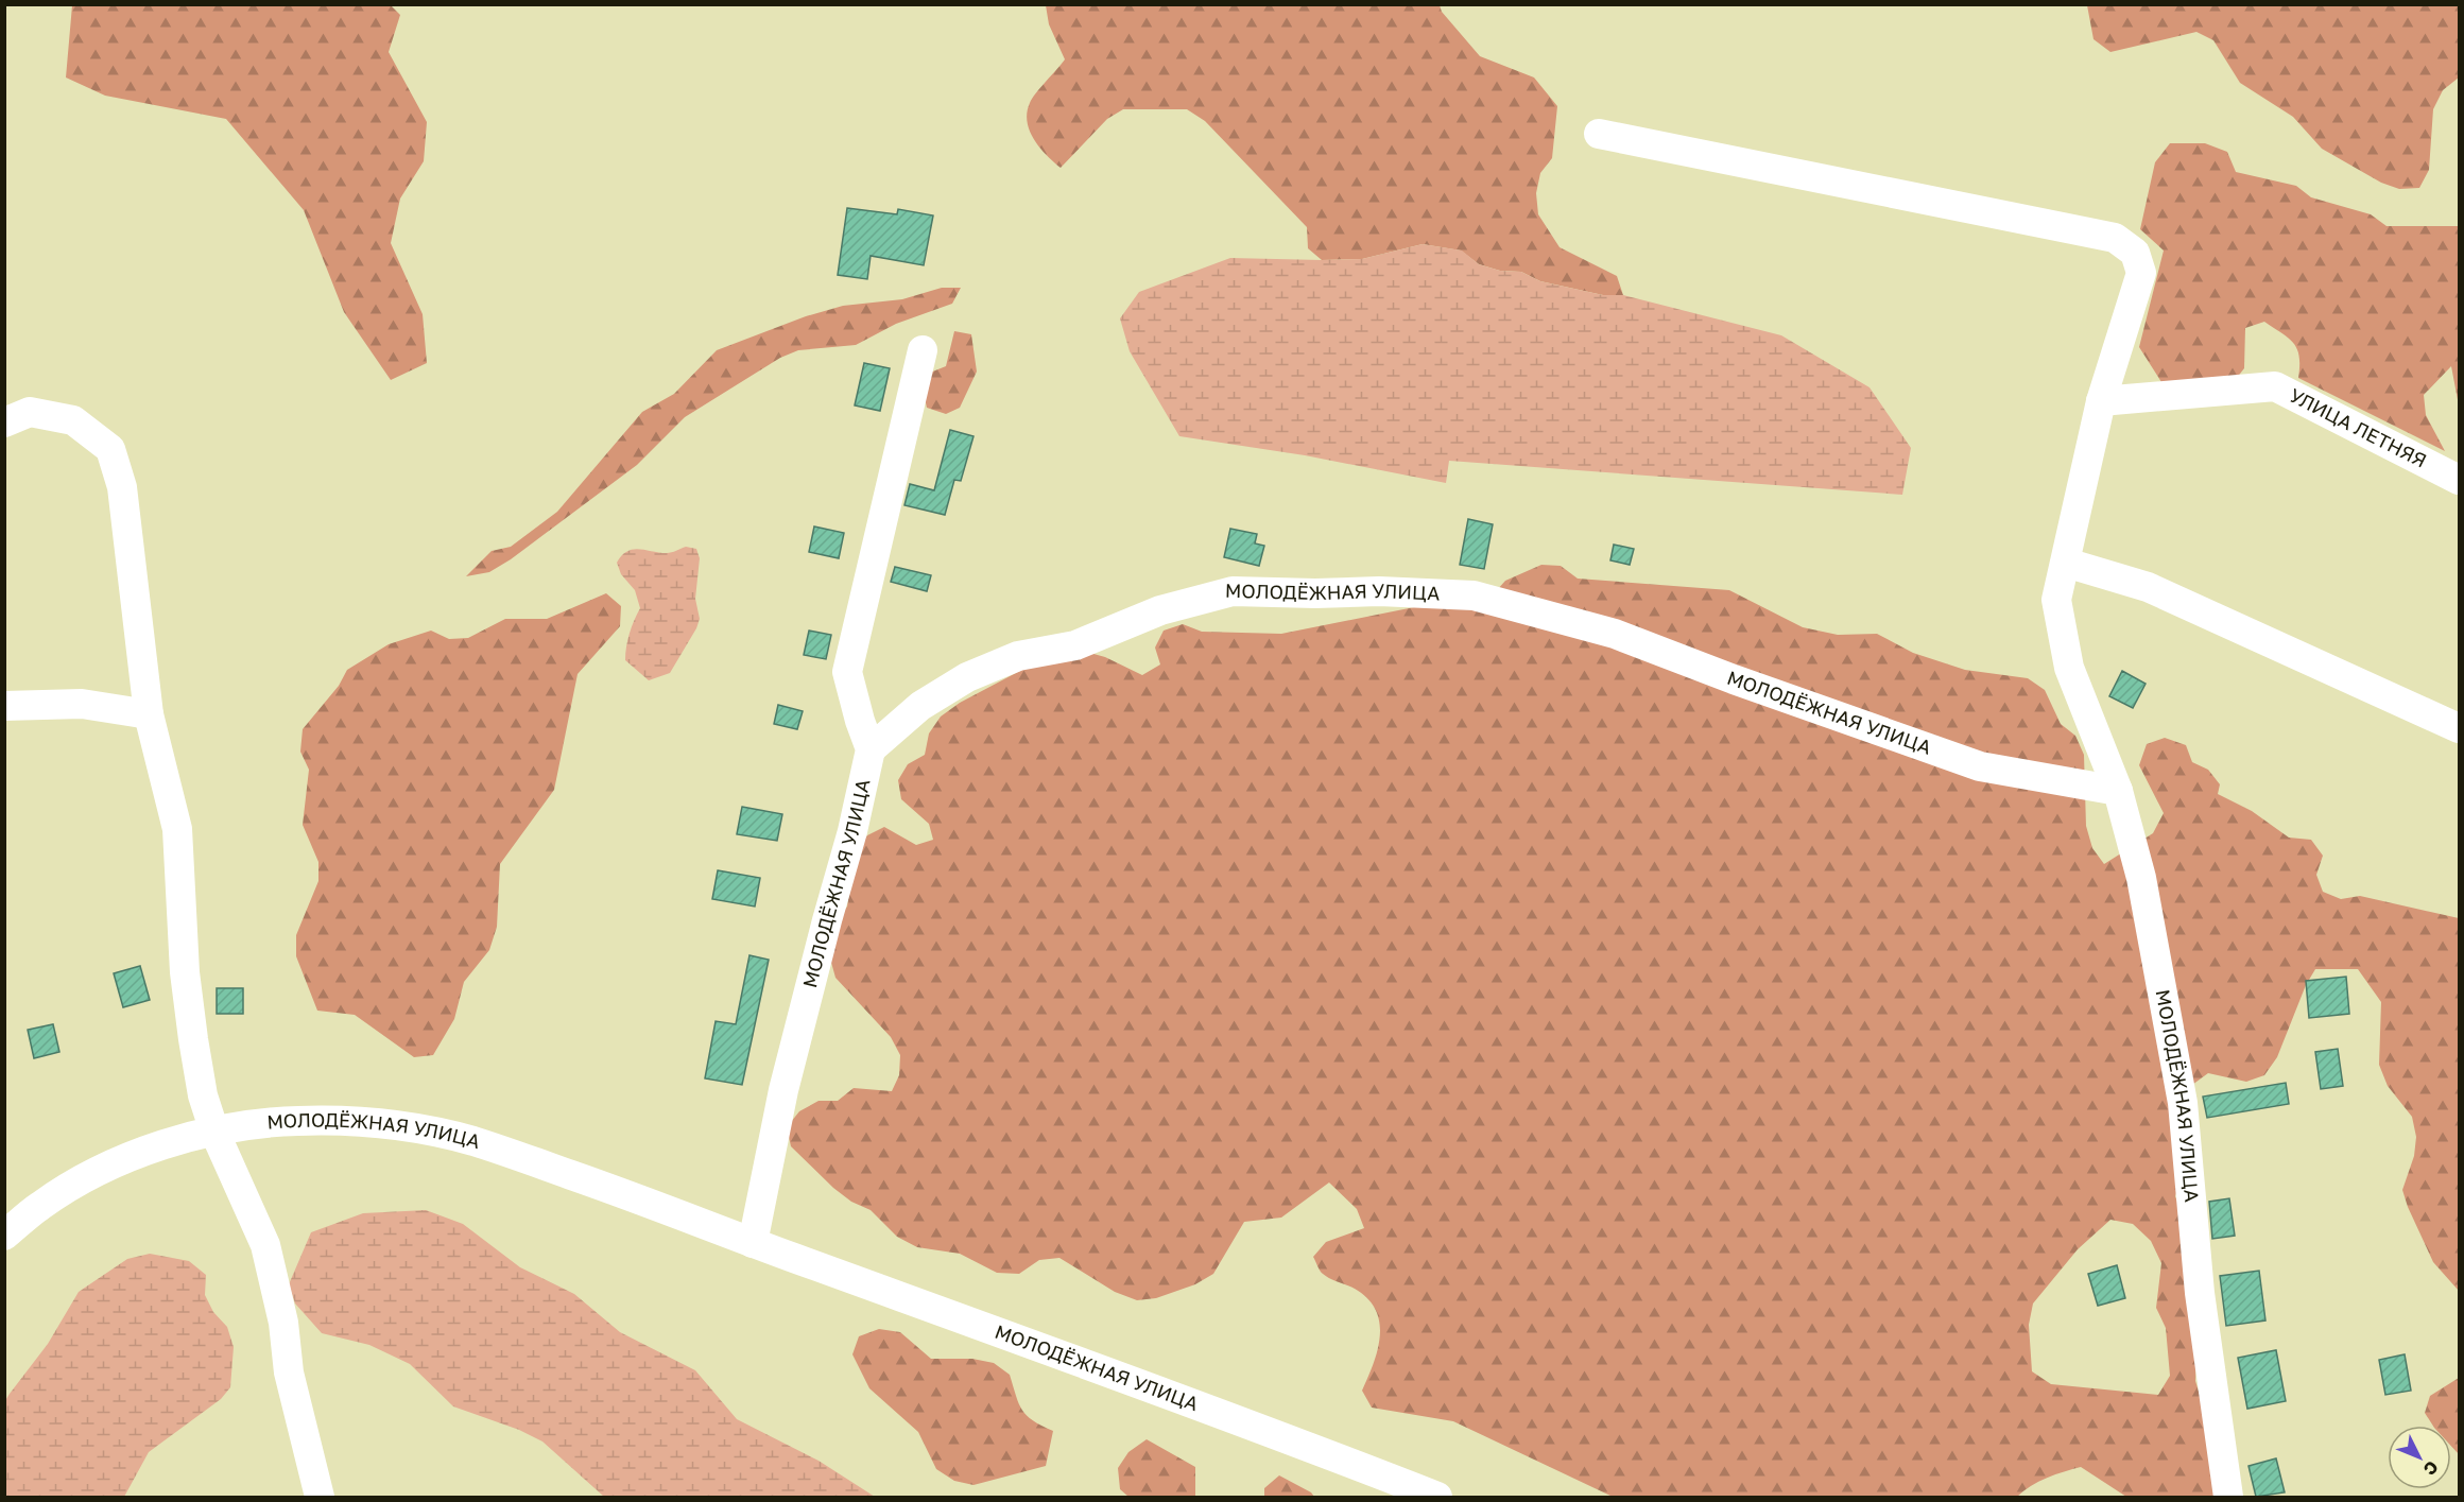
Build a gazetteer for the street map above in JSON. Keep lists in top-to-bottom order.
{
  "streets": {
    "street": ["УЛИЦА ЛЕТНЯЯ", "МОЛОДЁЖНАЯ УЛИЦА"]
  },
  "north": "bottom right"
}
